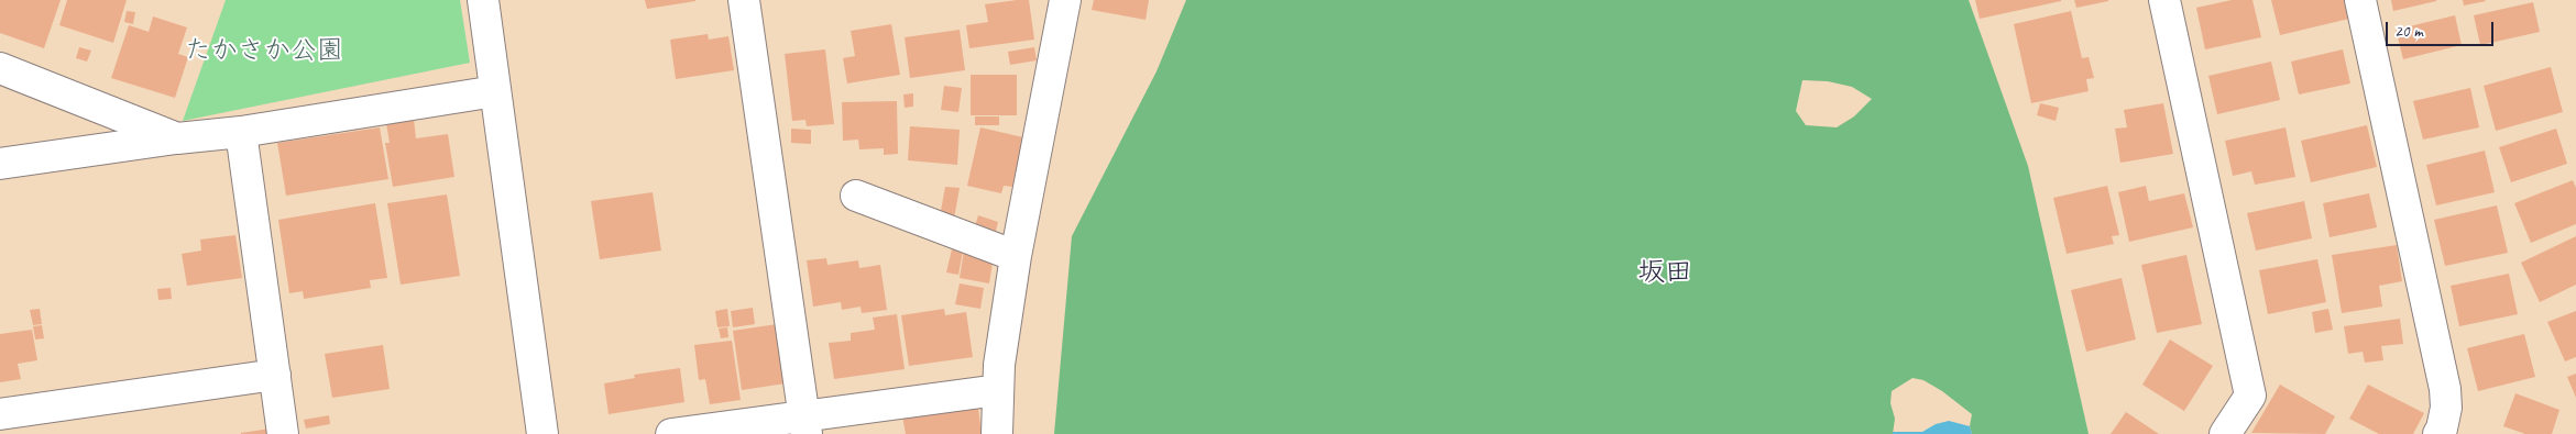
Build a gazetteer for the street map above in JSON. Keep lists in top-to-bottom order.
{
  "districts": ["坂田"],
  "parks": ["たかさか公園"],
  "scale_bar": "20 m"
}
